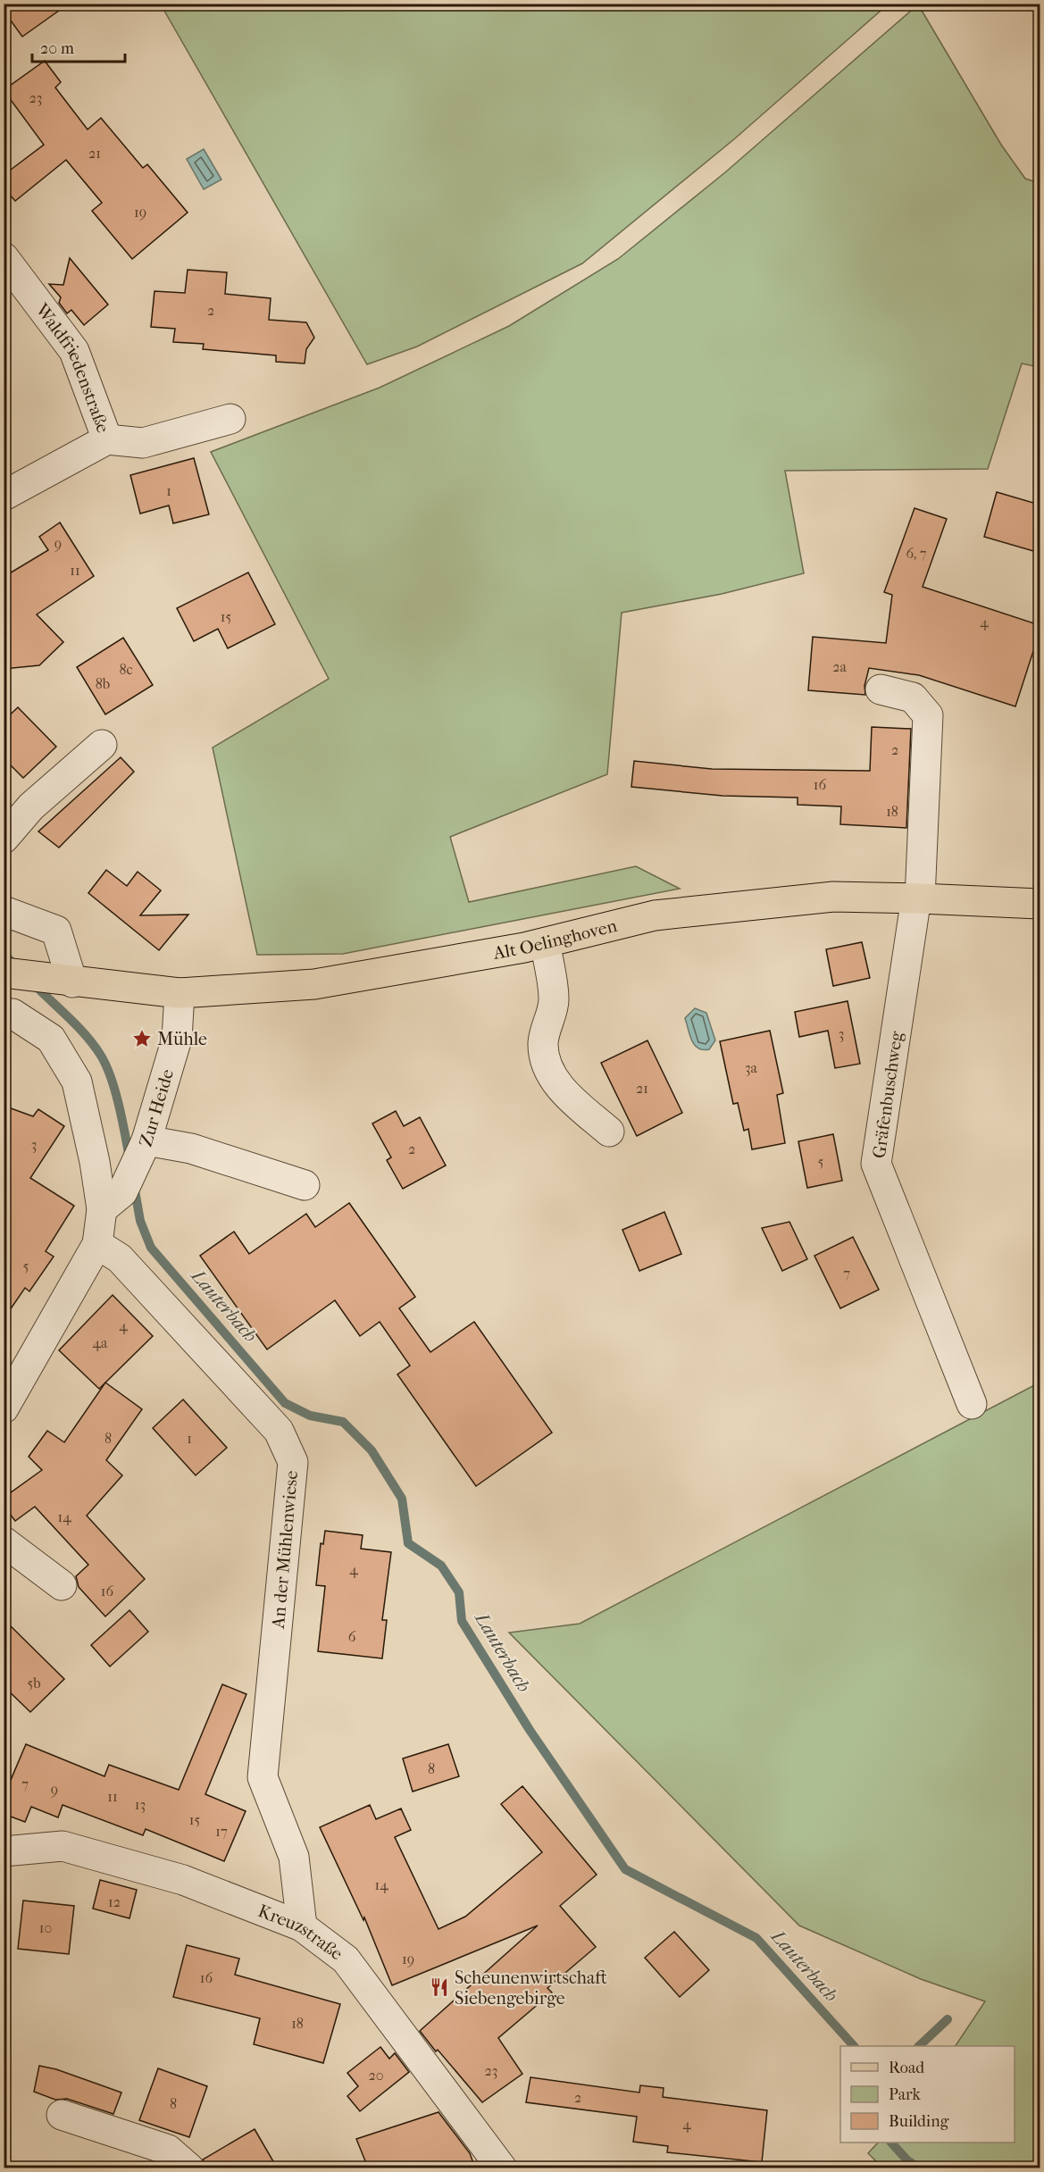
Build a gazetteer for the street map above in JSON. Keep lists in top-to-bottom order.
{
  "streets": {
    "main road": ["Alt Oelinghoven"],
    "street": [
      "Waldfriedenstraße",
      "Gräfenbuschweg",
      "Zur Heide",
      "An der Mühlenwiese",
      "Kreuzstraße"
    ]
  },
  "crossings": [
    ["Alt Oelinghoven", "Gräfenbuschweg"],
    ["Alt Oelinghoven", "Zur Heide"],
    ["Zur Heide", "An der Mühlenwiese"],
    ["An der Mühlenwiese", "Kreuzstraße"]
  ],
  "water": ["Lauterbach"],
  "places": {
    "place": ["Mühle"],
    "restaurant": ["Scheunenwirtschaft Siebengebirge"]
  },
  "house_numbers": [
    "23",
    "21",
    "19",
    "2",
    "1",
    "9",
    "6, 7",
    "11",
    "15",
    "4",
    "2a",
    "8c",
    "8b",
    "2",
    "16",
    "18",
    "3",
    "3a",
    "21",
    "3",
    "2",
    "5",
    "5",
    "7",
    "4",
    "4a",
    "8",
    "1",
    "14",
    "4",
    "16",
    "6",
    "5b",
    "8",
    "7",
    "9",
    "11",
    "13",
    "15",
    "17",
    "14",
    "12",
    "10",
    "19",
    "16",
    "18",
    "23",
    "20",
    "2",
    "8",
    "4"
  ],
  "legend": ["Road", "Park", "Building"],
  "scale_bar": "20 m"
}
